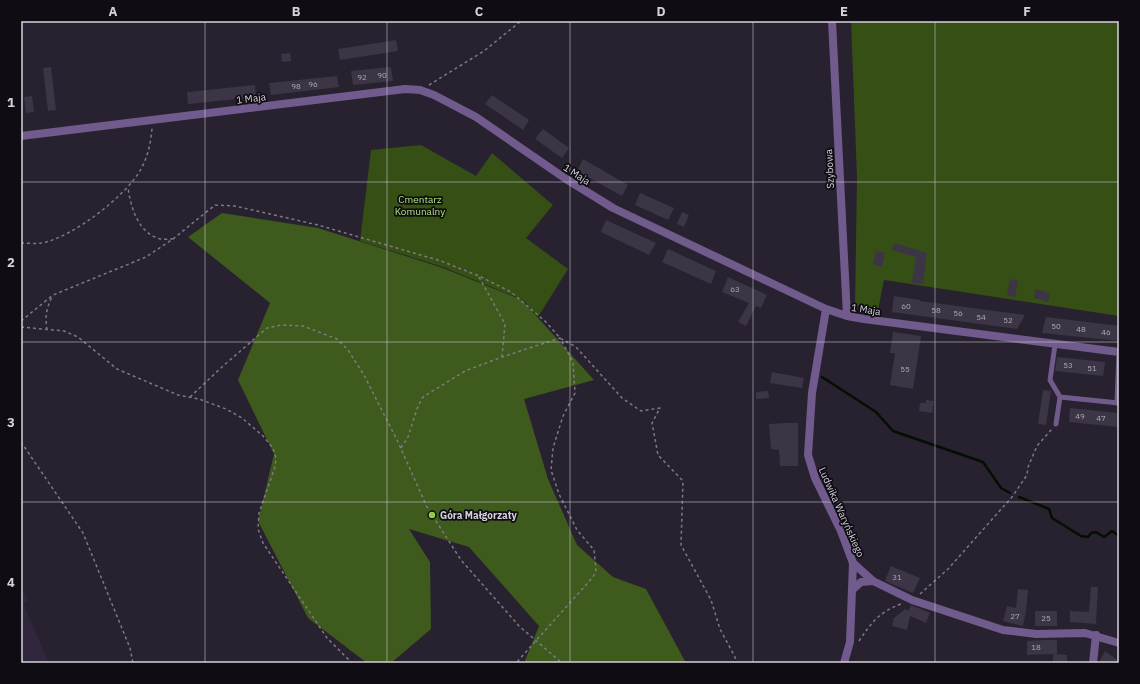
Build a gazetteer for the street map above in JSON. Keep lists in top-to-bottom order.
{
  "streets": {
    "street": ["1 Maja", "Szybowa", "Ludwika Waryńskiego"]
  },
  "crossings": [
    ["1 Maja", "Szybowa"],
    ["1 Maja", "Ludwika Waryńskiego"]
  ],
  "parks": ["Cmentarz Komunalny"],
  "places": ["Góra Małgorzaty"],
  "house_numbers": [
    "90",
    "92",
    "96",
    "98",
    "63",
    "60",
    "58",
    "56",
    "54",
    "52",
    "50",
    "48",
    "46",
    "53",
    "51",
    "55",
    "49",
    "47",
    "31",
    "27",
    "25",
    "18"
  ],
  "grid": {
    "columns": [
      "A",
      "B",
      "C",
      "D",
      "E",
      "F"
    ],
    "rows": [
      "1",
      "2",
      "3",
      "4"
    ]
  }
}
